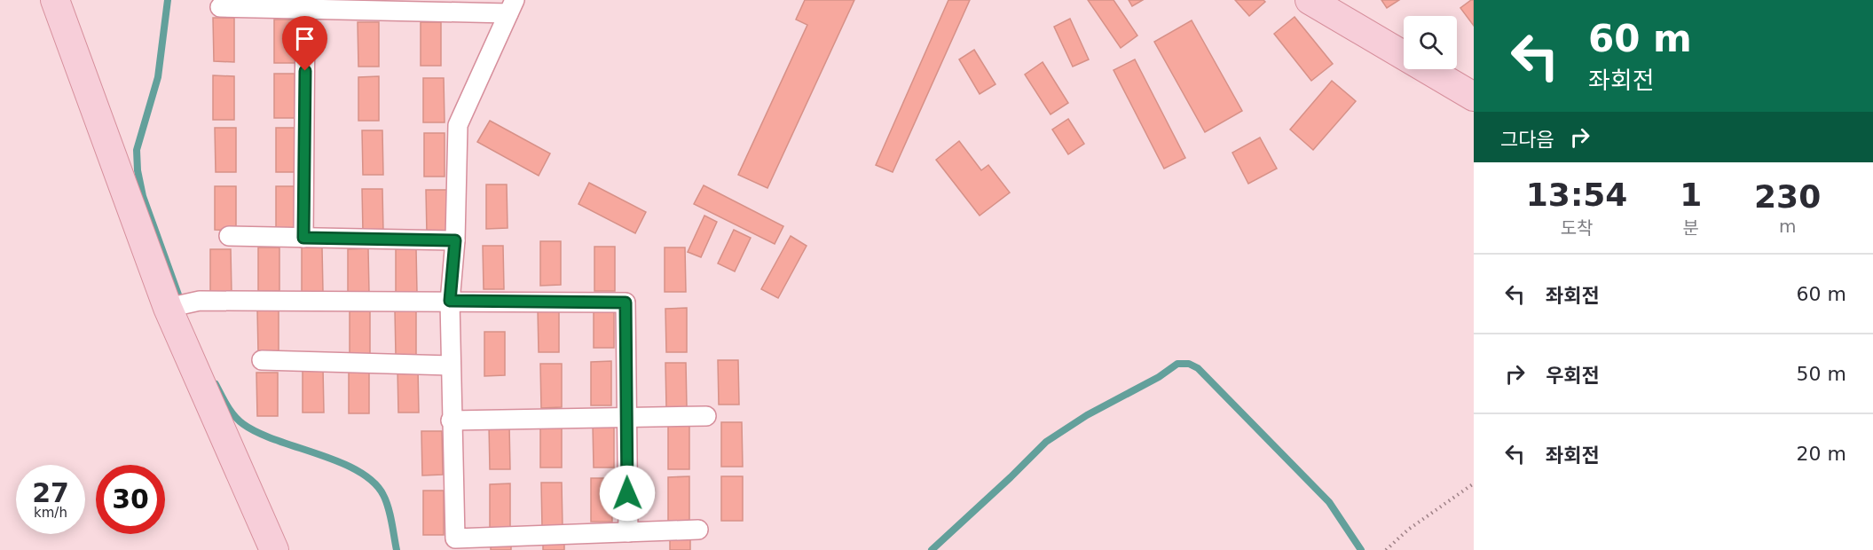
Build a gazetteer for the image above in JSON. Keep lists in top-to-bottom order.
{
  "page": {
    "turn": ["60 m", "좌회전"],
    "then": "그다음",
    "eta": [
      "13:54",
      "도착",
      "1",
      "분",
      "230",
      "m"
    ],
    "list": [
      {
        "name": "좌회전",
        "value": "60 m"
      },
      {
        "name": "우회전",
        "value": "50 m"
      },
      {
        "name": "좌회전",
        "value": "20 m"
      }
    ],
    "speed": "27 km/h",
    "limit": "30"
  }
}
